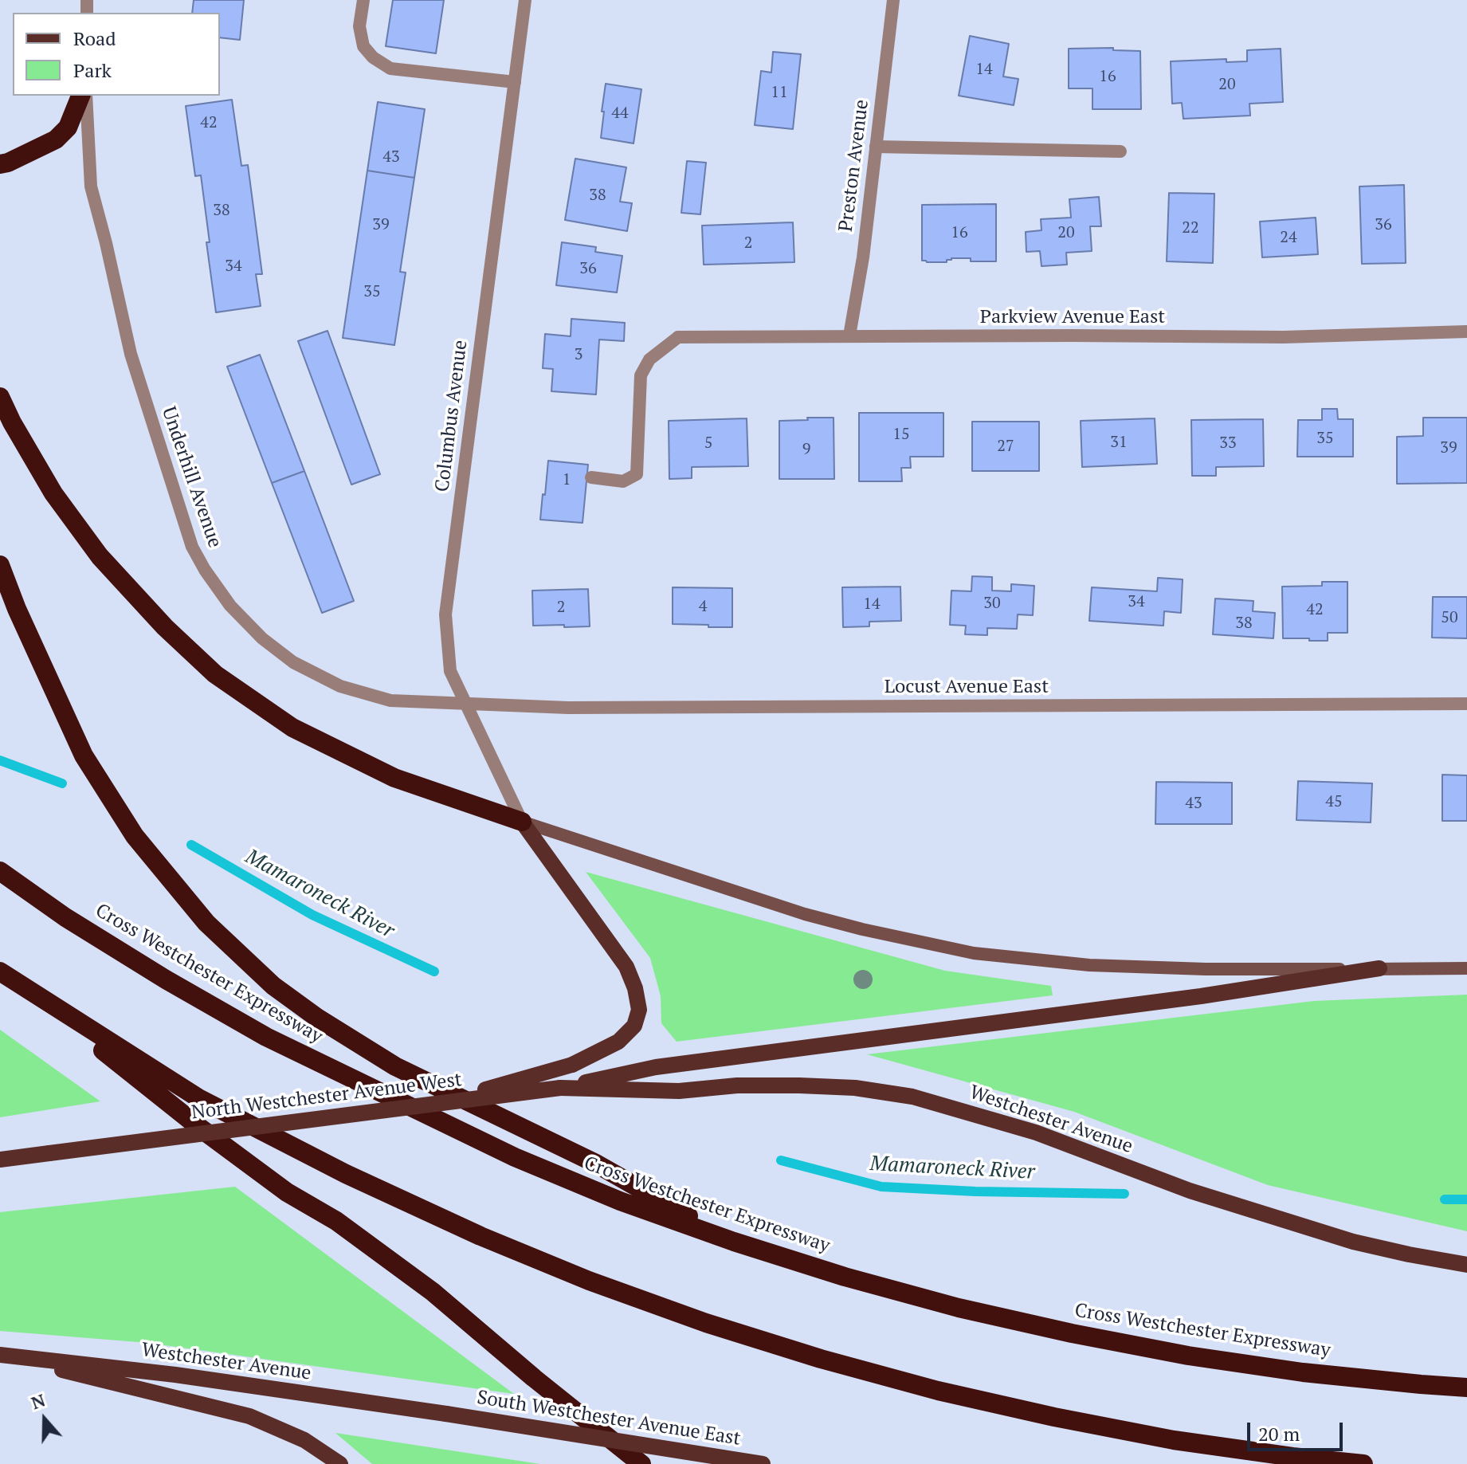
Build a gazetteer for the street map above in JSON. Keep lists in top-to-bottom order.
{
  "streets": {
    "highway": ["Cross Westchester Expressway"],
    "main road": ["North Westchester Avenue West", "Westchester Avenue", "South Westchester Avenue East"],
    "street": [
      "Preston Avenue",
      "Parkview Avenue East",
      "Columbus Avenue",
      "Underhill Avenue",
      "Locust Avenue East"
    ]
  },
  "crossings": [
    ["Preston Avenue", "Parkview Avenue East"],
    ["Columbus Avenue", "Underhill Avenue"],
    ["Columbus Avenue", "Locust Avenue East"],
    ["Underhill Avenue", "Locust Avenue East"],
    ["North Westchester Avenue West", "Westchester Avenue"],
    ["Westchester Avenue", "South Westchester Avenue East"]
  ],
  "water": ["Mamaroneck River"],
  "house_numbers": [
    "14",
    "16",
    "20",
    "11",
    "44",
    "42",
    "43",
    "38",
    "38",
    "39",
    "36",
    "22",
    "16",
    "20",
    "24",
    "2",
    "34",
    "36",
    "35",
    "3",
    "15",
    "35",
    "31",
    "5",
    "33",
    "27",
    "39",
    "9",
    "1",
    "34",
    "30",
    "14",
    "4",
    "2",
    "42",
    "50",
    "38",
    "45",
    "43"
  ],
  "legend": ["Road", "Park"],
  "scale_bar": "20 m",
  "north": "top"
}
